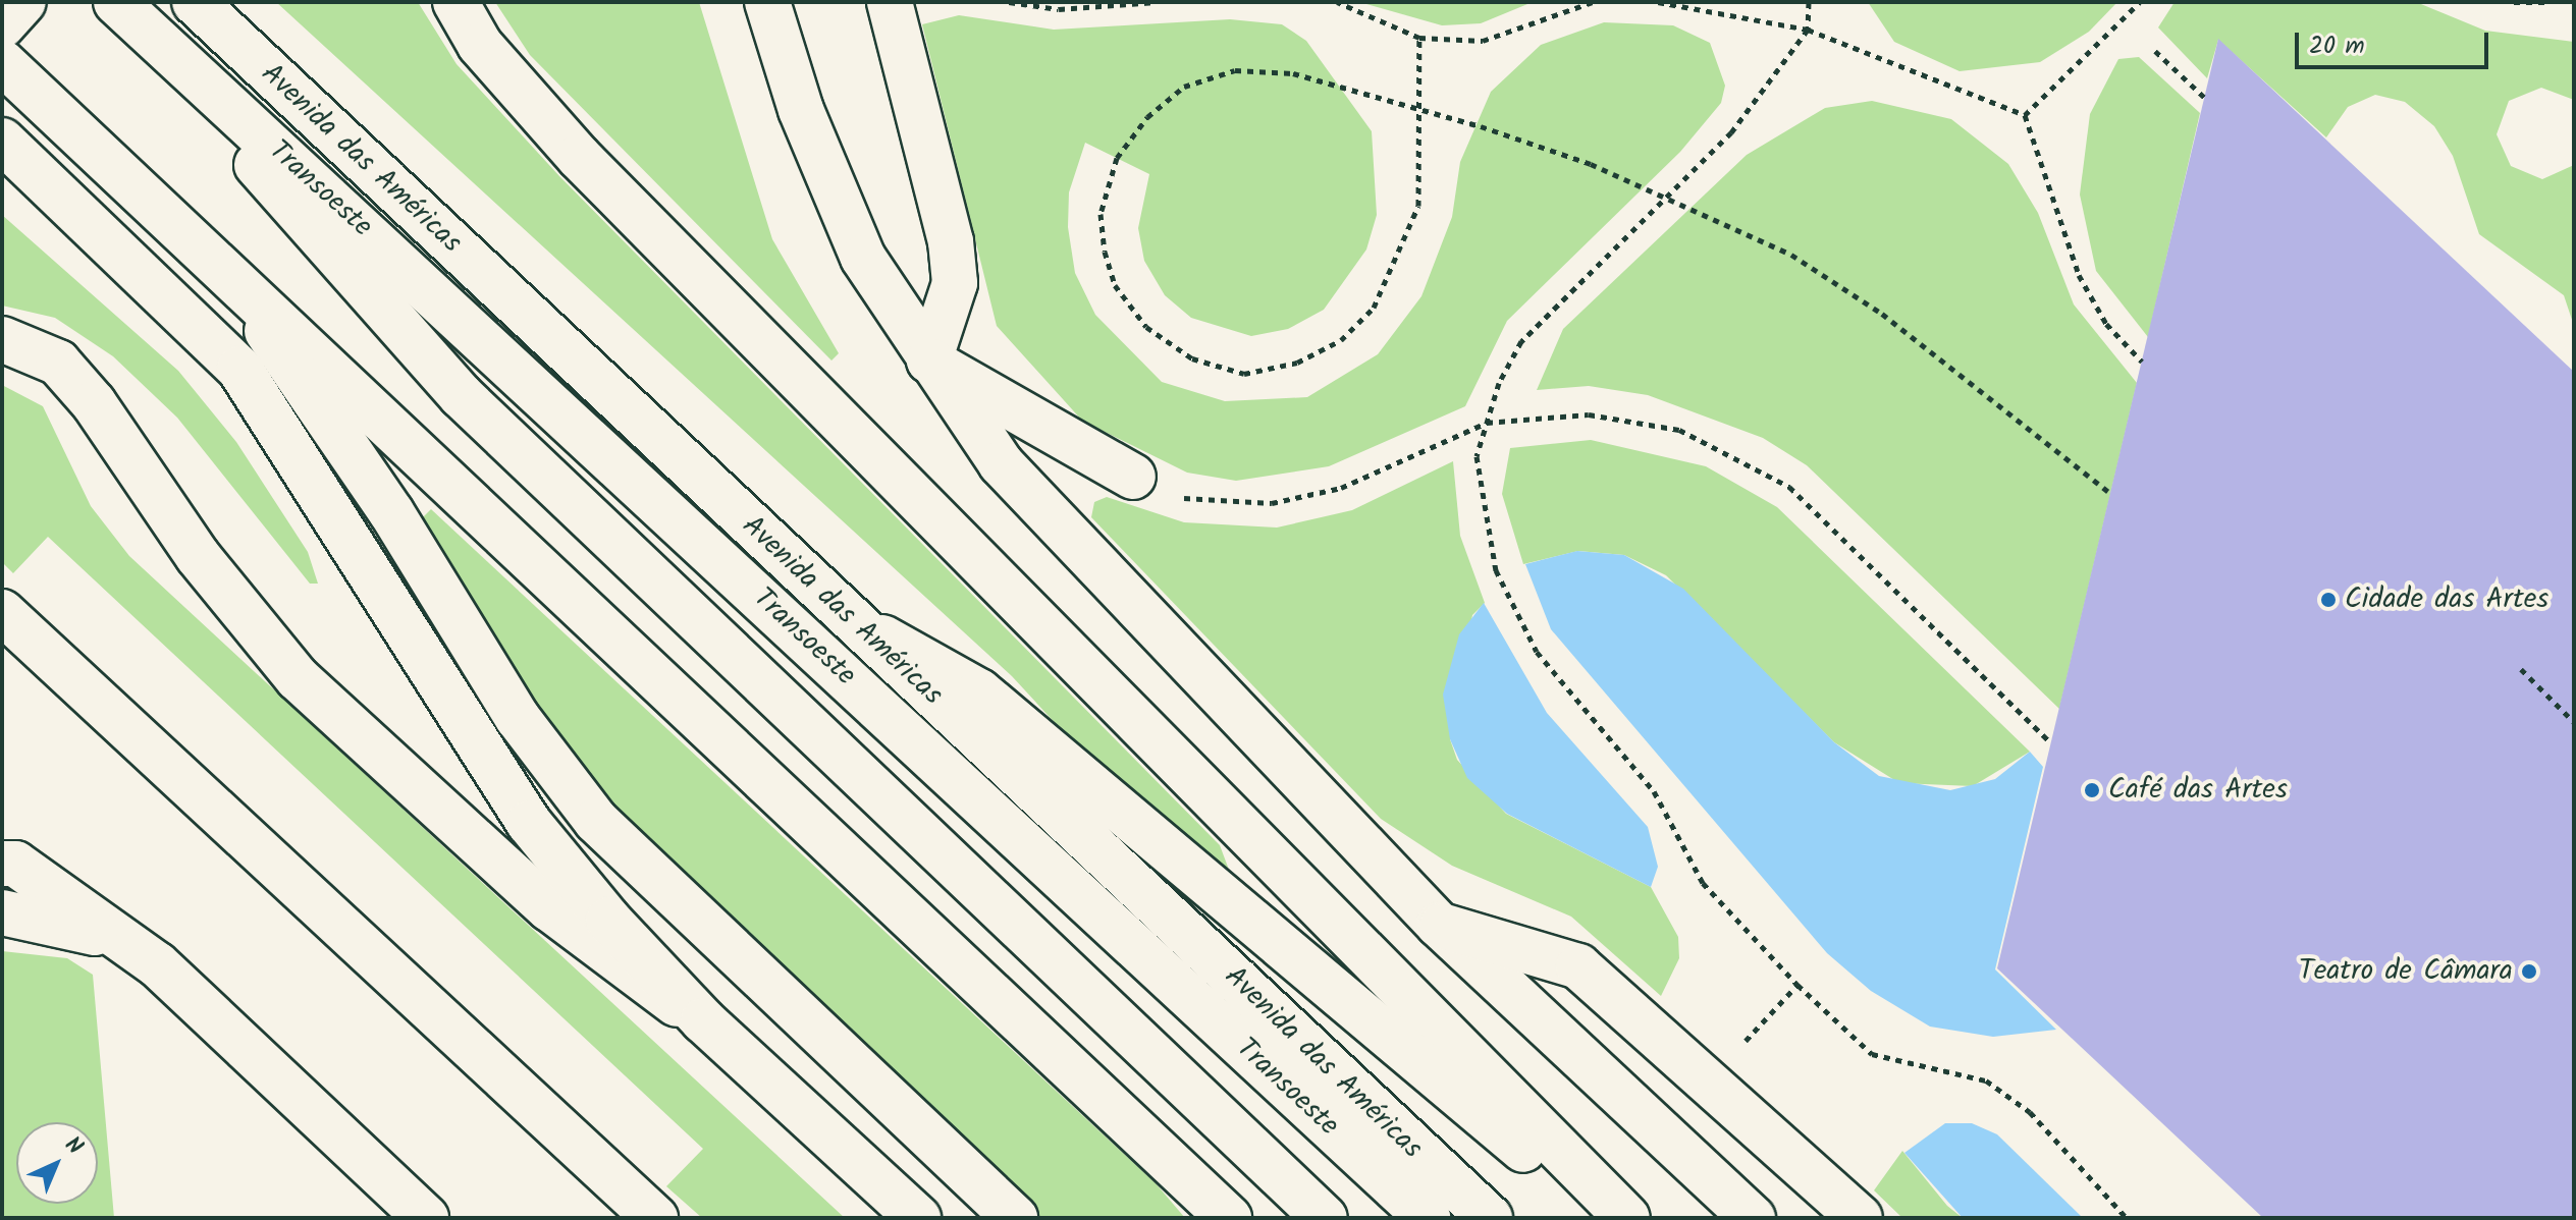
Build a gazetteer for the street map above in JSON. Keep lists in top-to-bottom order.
{
  "streets": {
    "main road": ["Avenida das Américas", "Transoeste"]
  },
  "places": ["Cidade das Artes", "Café das Artes", "Teatro de Câmara"],
  "scale_bar": "20 m",
  "north": "top right"
}
